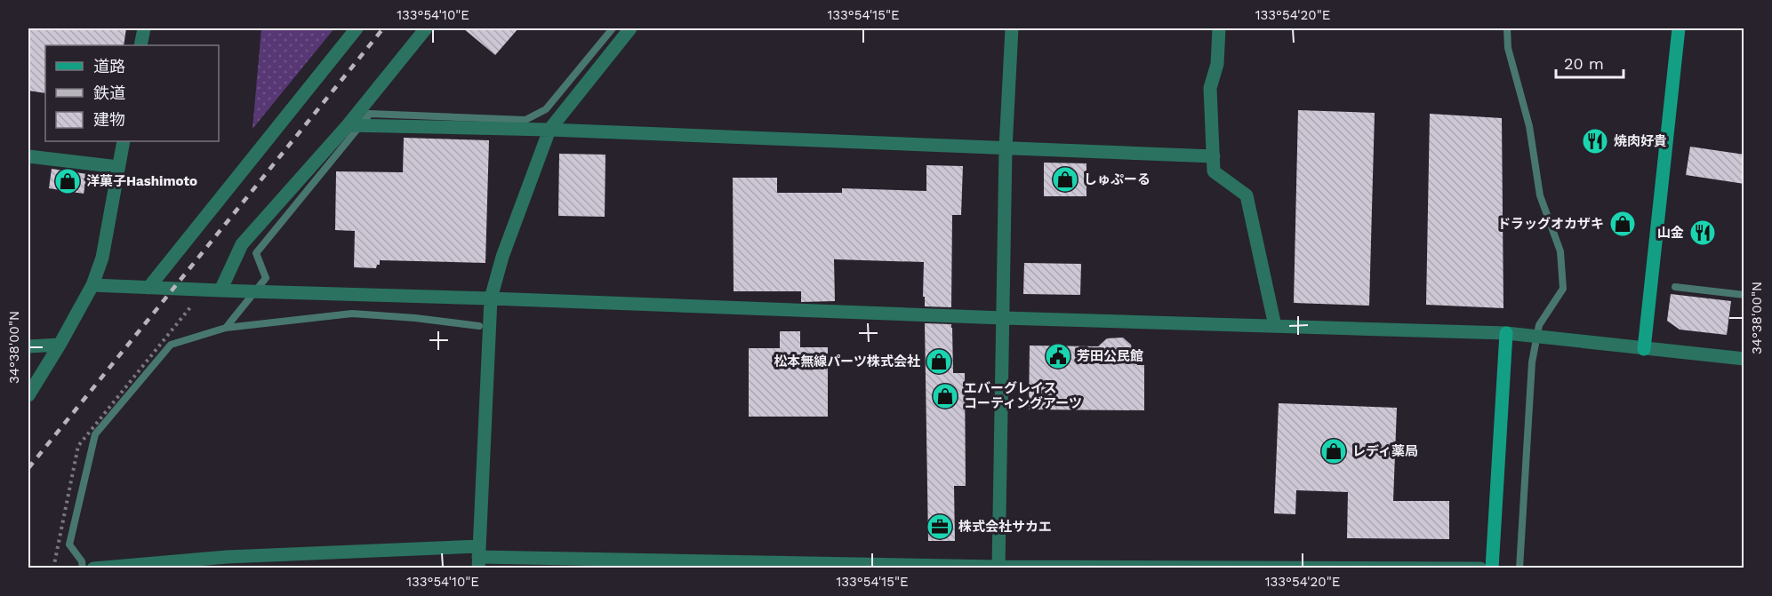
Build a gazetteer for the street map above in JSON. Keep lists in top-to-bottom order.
{
  "places": {
    "restaurant": ["焼肉好貴", "山金"],
    "shop": [
      "しゅぷーる",
      "洋菓子Hashimoto",
      "ドラッグオカザキ",
      "松本無線パーツ株式会社",
      "エバーグレイス コーティングアーツ",
      "レディ薬局"
    ],
    "public building": ["芳田公民館"],
    "office": ["株式会社サカエ"]
  },
  "legend": ["道路", "鉄道", "建物"],
  "scale_bar": "20 m",
  "coordinates": [
    "133°54'10\"E",
    "133°54'15\"E",
    "133°54'20\"E",
    "34°38'00\"N"
  ]
}
